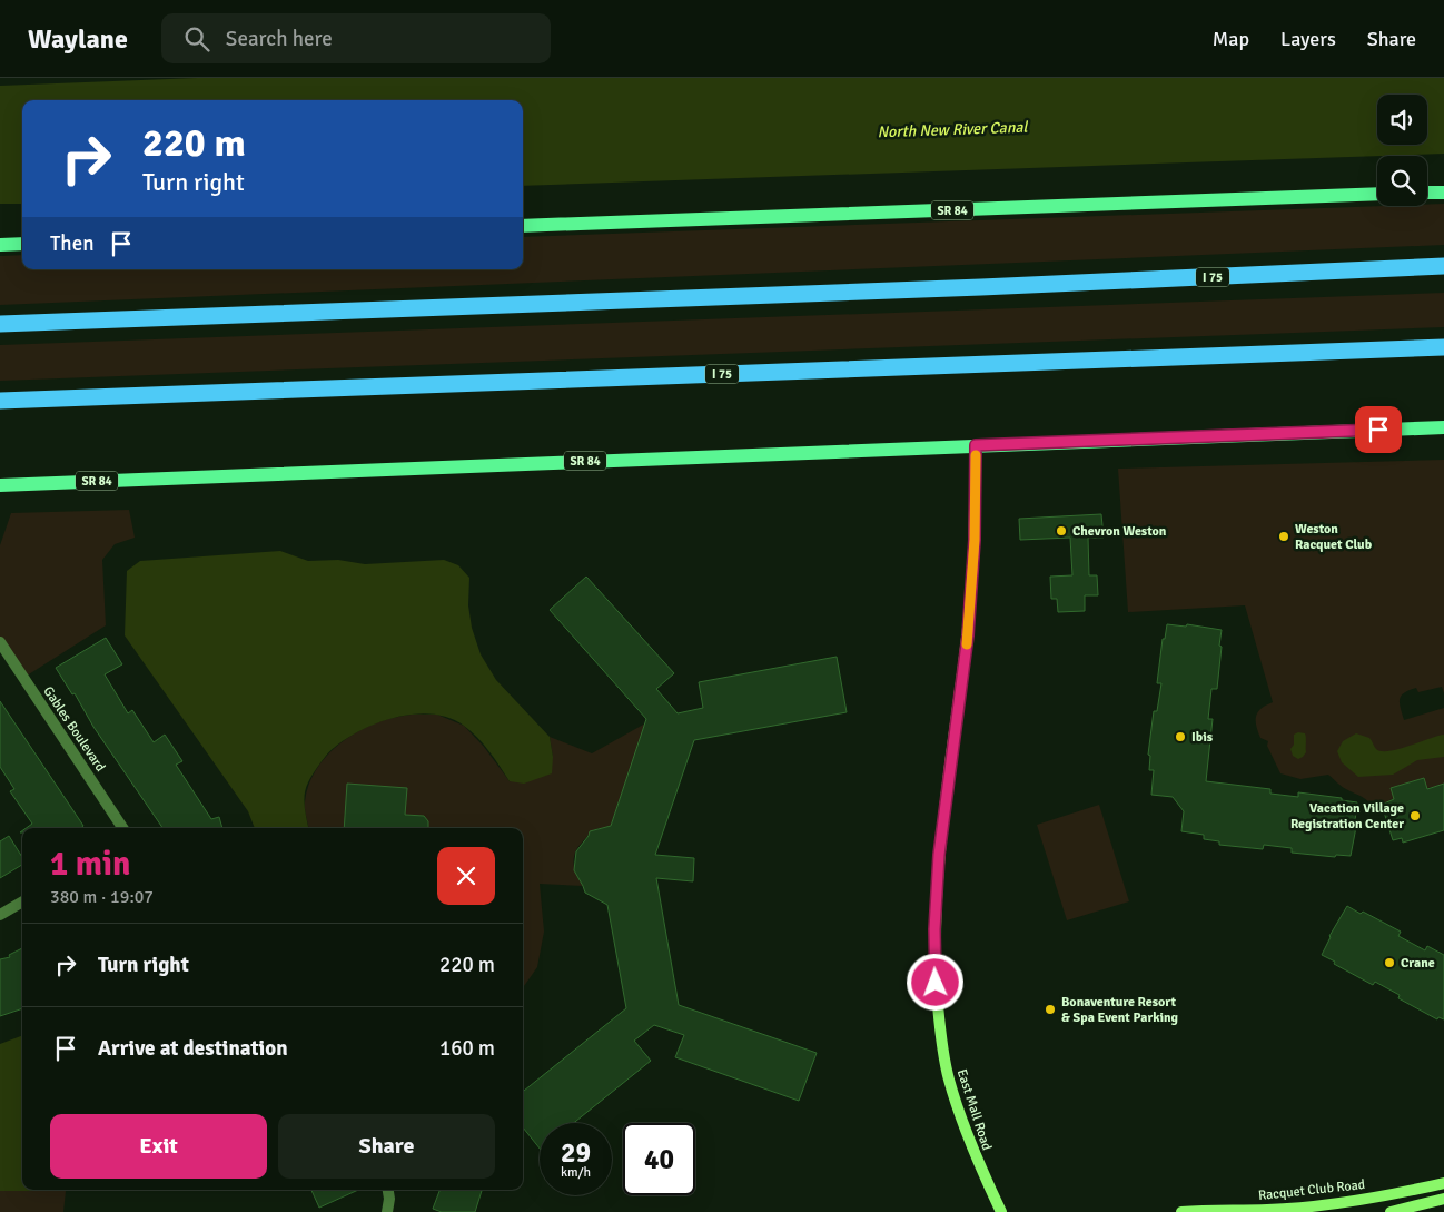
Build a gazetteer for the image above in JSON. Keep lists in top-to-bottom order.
{
  "streets": {
    "highway": ["I 75"],
    "main road": ["SR 84"],
    "street": ["Gables Boulevard", "East Mall Road", "Racquet Club Road"]
  },
  "crossings": [
    ["SR 84", "East Mall Road"]
  ],
  "water": ["North New River Canal"],
  "places": [
    "Chevron Weston",
    "Weston Racquet Club",
    "Ibis",
    "Vacation Village Registration Center",
    "Crane",
    "Bonaventure Resort & Spa Event Parking"
  ],
  "page": {
    "header": "Waylane",
    "search": "Search here",
    "nav": ["Map", "Layers", "Share"],
    "turn": ["220 m", "Turn right"],
    "then": "Then",
    "heading": ["1 min", "380 m · 19:07"],
    "list": [
      {
        "name": "Turn right",
        "value": "220 m"
      },
      {
        "name": "Arrive at destination",
        "value": "160 m"
      }
    ],
    "buttons": ["Exit", "Share"],
    "speed": "29 km/h",
    "limit": "40"
  }
}
